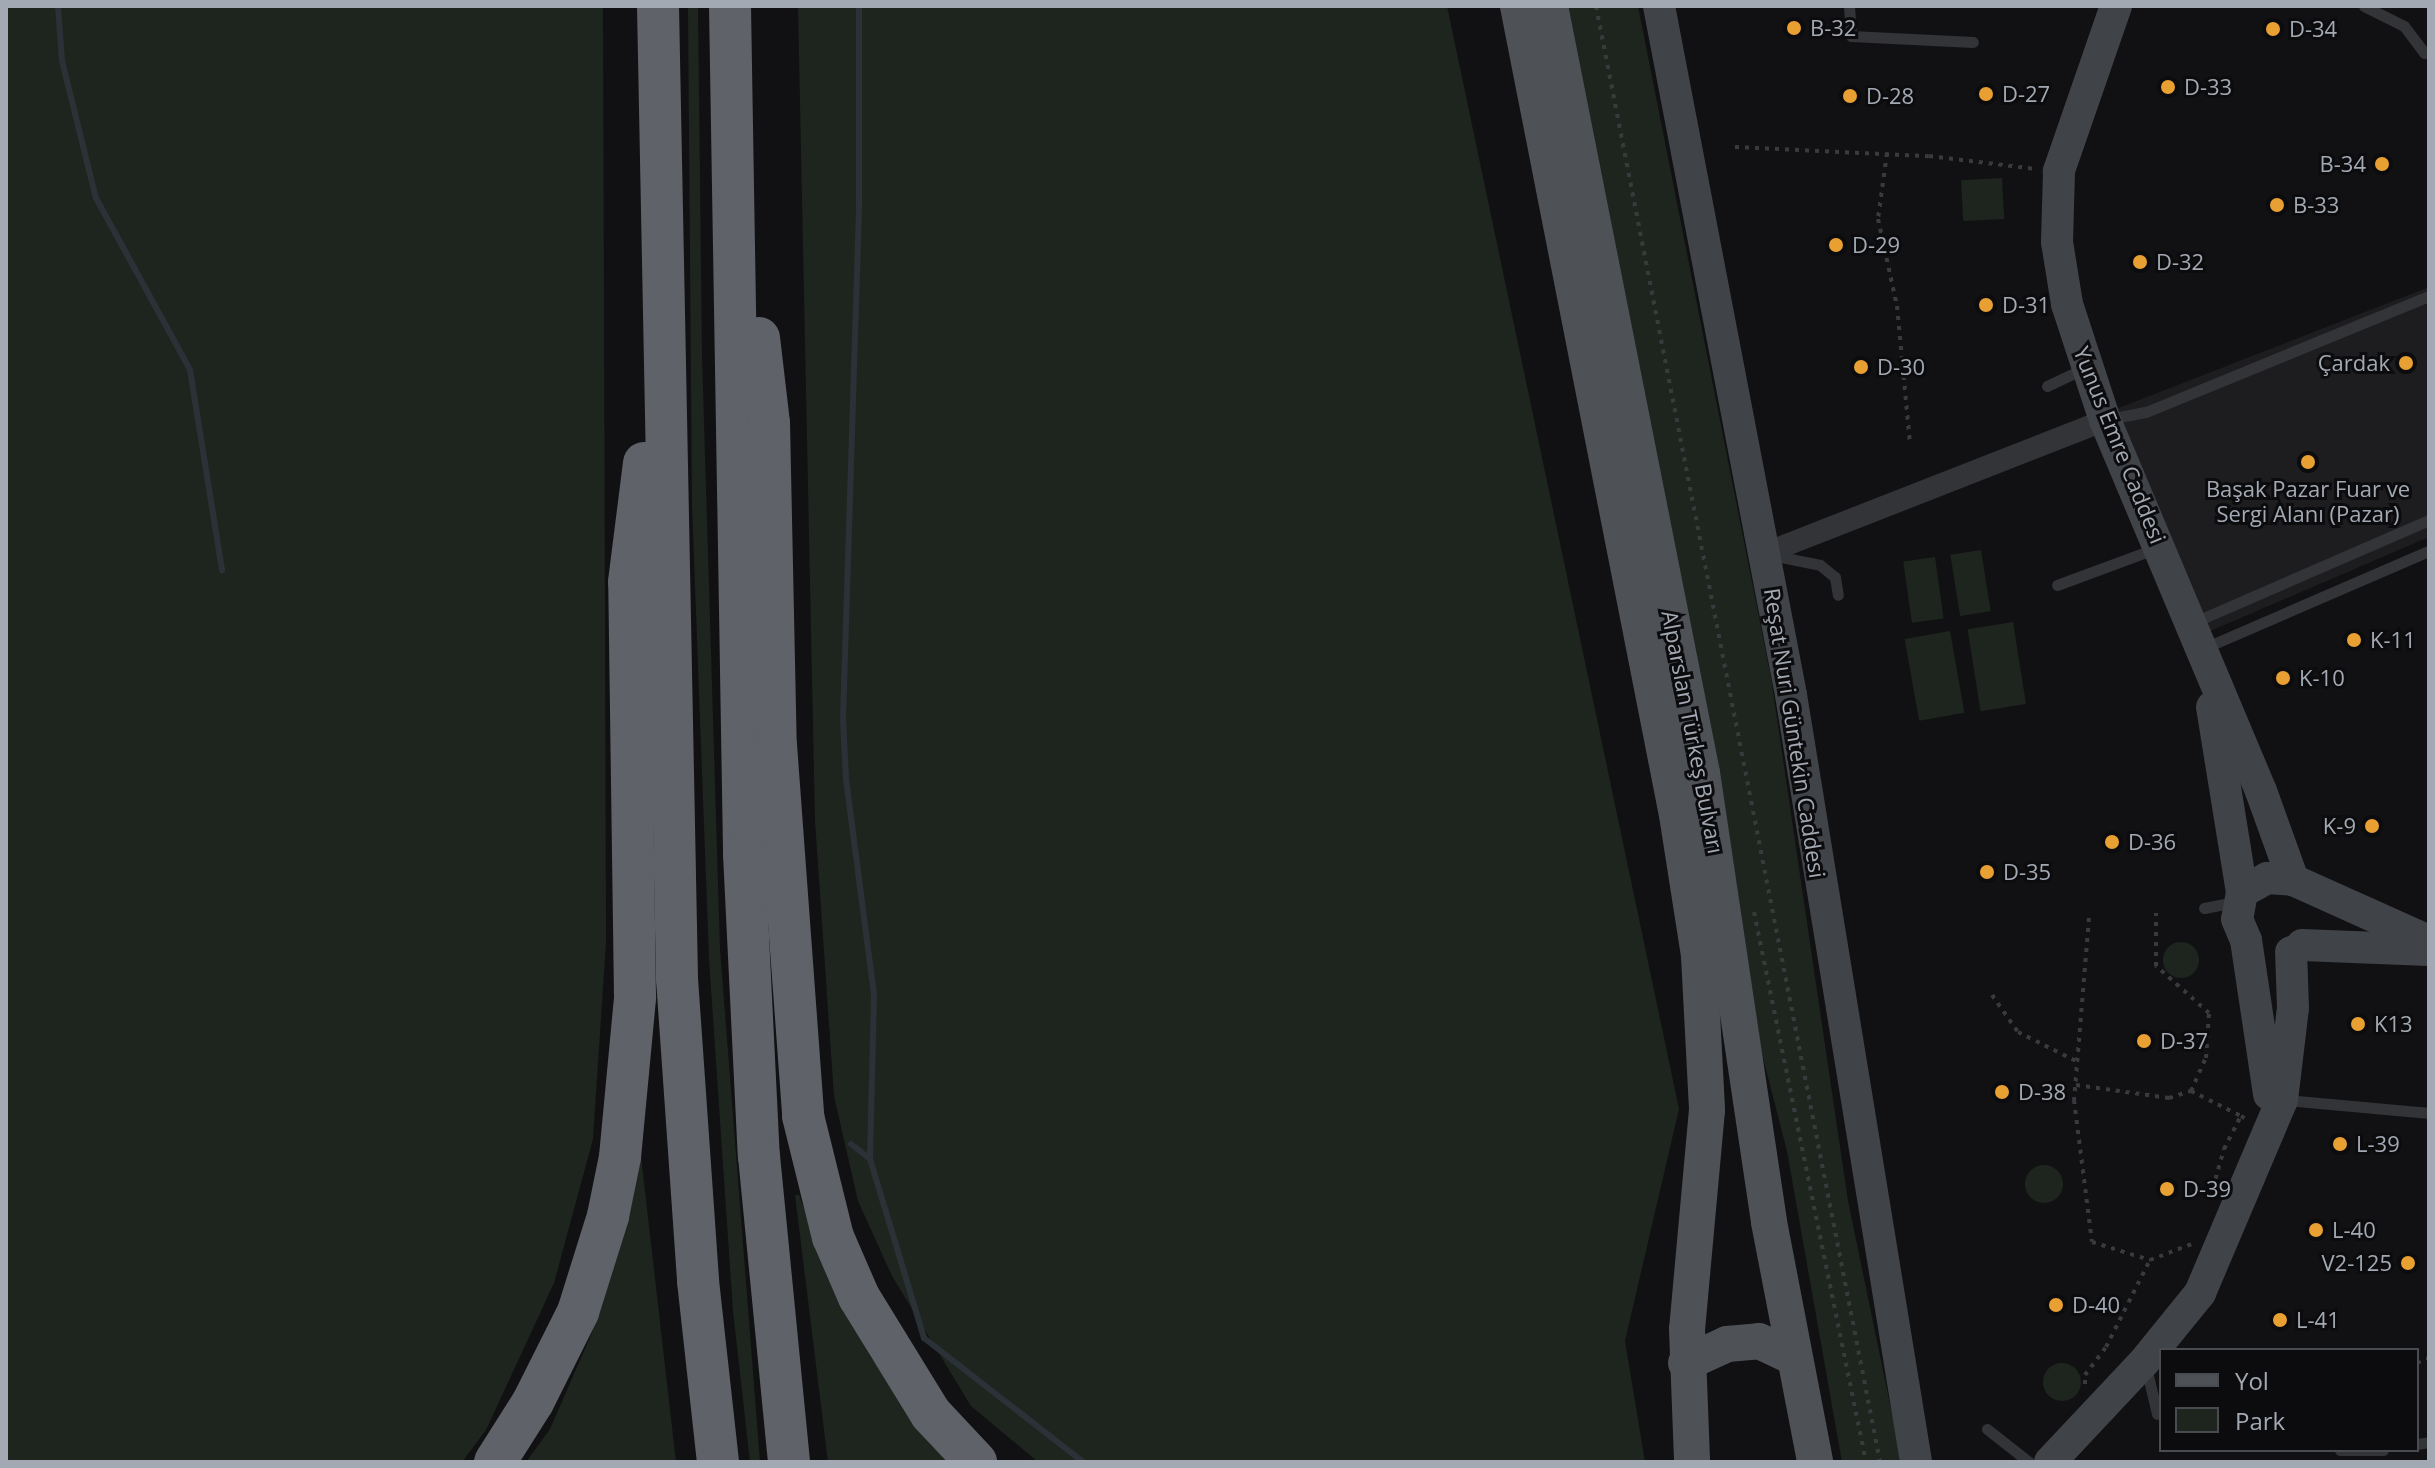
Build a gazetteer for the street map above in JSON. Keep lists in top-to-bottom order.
{
  "streets": {
    "main road": ["Alparslan Türkeş Bulvarı"],
    "street": ["Yunus Emre Caddesi", "Reşat Nuri Güntekin Caddesi"]
  },
  "places": [
    "B-32",
    "D-34",
    "D-33",
    "D-27",
    "D-28",
    "B-34",
    "B-33",
    "D-29",
    "D-32",
    "D-31",
    "Çardak",
    "D-30",
    "Başak Pazar Fuar ve Sergi Alanı (Pazar)",
    "K-11",
    "K-10",
    "K-9",
    "D-36",
    "D-35",
    "K13",
    "D-37",
    "D-38",
    "L-39",
    "D-39",
    "L-40",
    "V2-125",
    "D-40",
    "L-41"
  ],
  "legend": ["Yol", "Park"]
}
